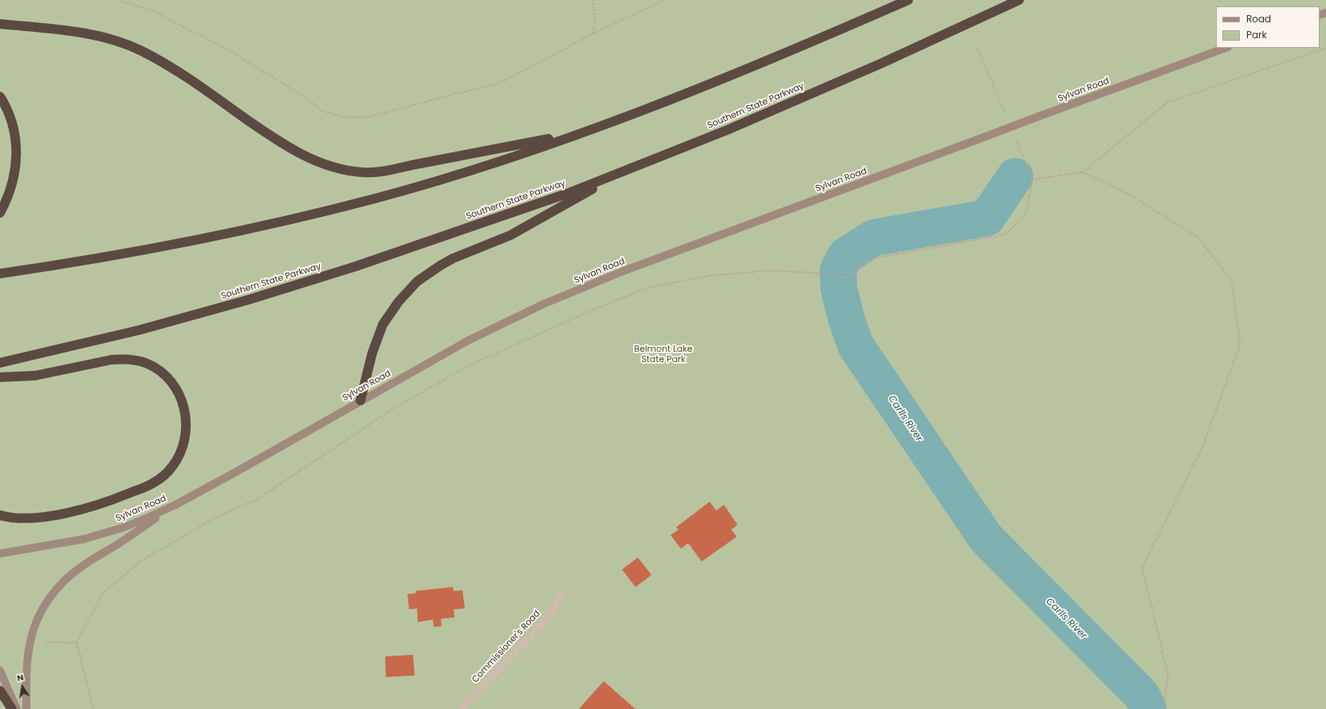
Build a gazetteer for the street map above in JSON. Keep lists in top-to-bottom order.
{
  "streets": {
    "highway": ["Southern State Parkway"],
    "street": ["Sylvan Road", "Commissioner's Road"]
  },
  "water": ["Carlls River"],
  "parks": ["Belmont Lake State Park"],
  "legend": ["Road", "Park"],
  "north": "top"
}
